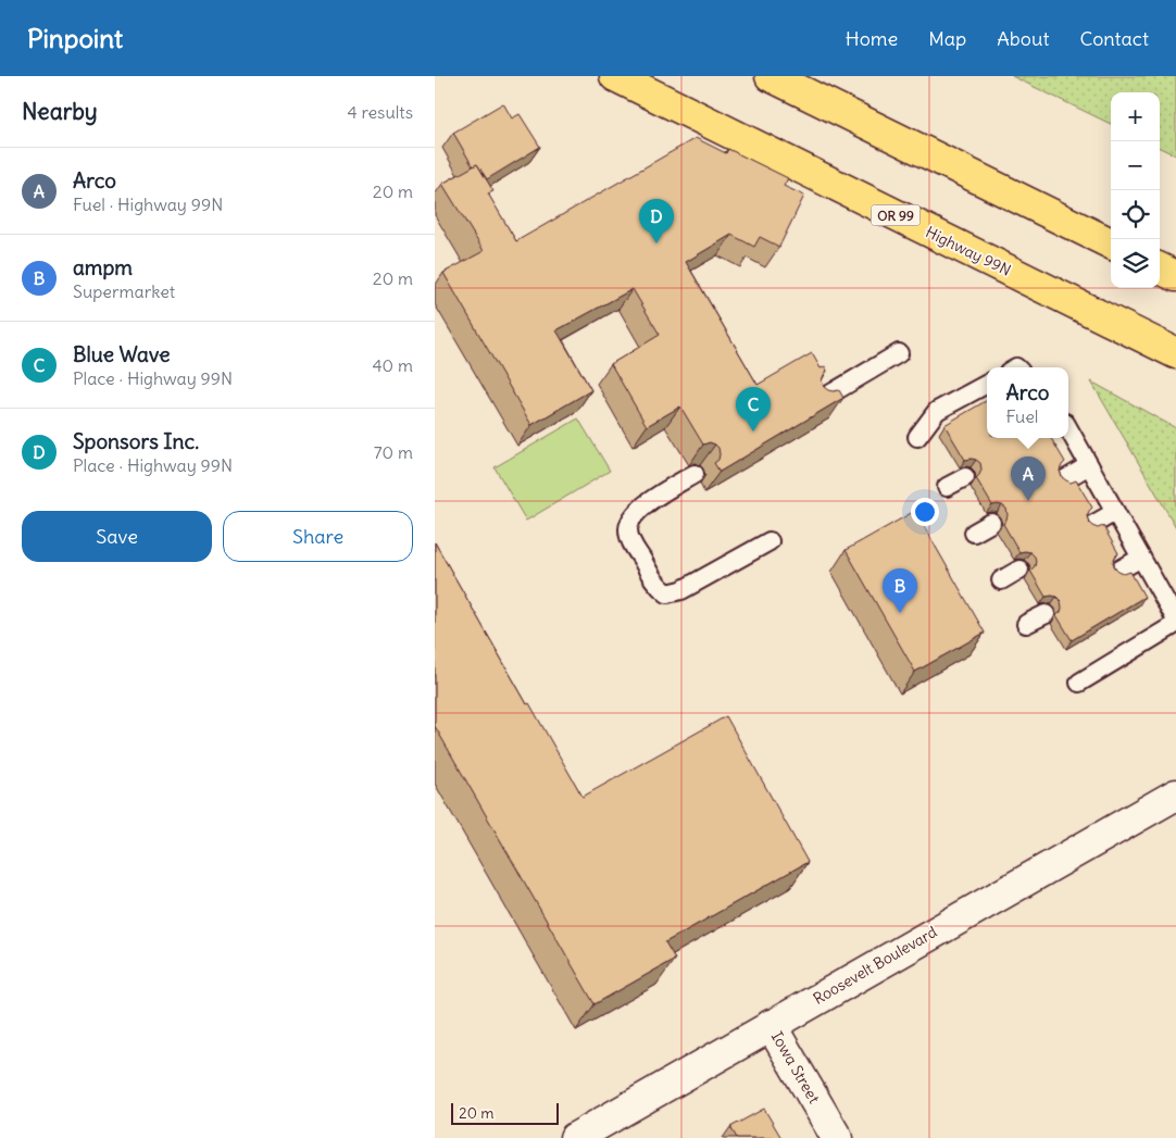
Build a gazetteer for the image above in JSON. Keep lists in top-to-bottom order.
{
  "streets": {
    "main road": [
      "OR 99",
      "Highway 99N",
      "Roosevelt Boulevard",
      "Iowa Street"
    ]
  },
  "crossings": [
    ["Roosevelt Boulevard", "Iowa Street"]
  ],
  "scale_bar": "20 m",
  "page": {
    "header": "Pinpoint",
    "nav": [
      "Home",
      "Map",
      "About",
      "Contact"
    ],
    "heading": ["Nearby", "4 results"],
    "map_buttons": ["+", "−"],
    "list": [
      {
        "mark": "A",
        "name": "Arco",
        "note": "Fuel · Highway 99N",
        "value": "20 m"
      },
      {
        "mark": "B",
        "name": "ampm",
        "note": "Supermarket",
        "value": "20 m"
      },
      {
        "mark": "C",
        "name": "Blue Wave",
        "note": "Place · Highway 99N",
        "value": "40 m"
      },
      {
        "mark": "D",
        "name": "Sponsors Inc.",
        "note": "Place · Highway 99N",
        "value": "70 m"
      }
    ],
    "pins": [
      "D",
      "C",
      "A",
      "B"
    ],
    "popup": ["Arco", "Fuel"],
    "buttons": ["Save", "Share"],
    "scale": "20 m"
  }
}
